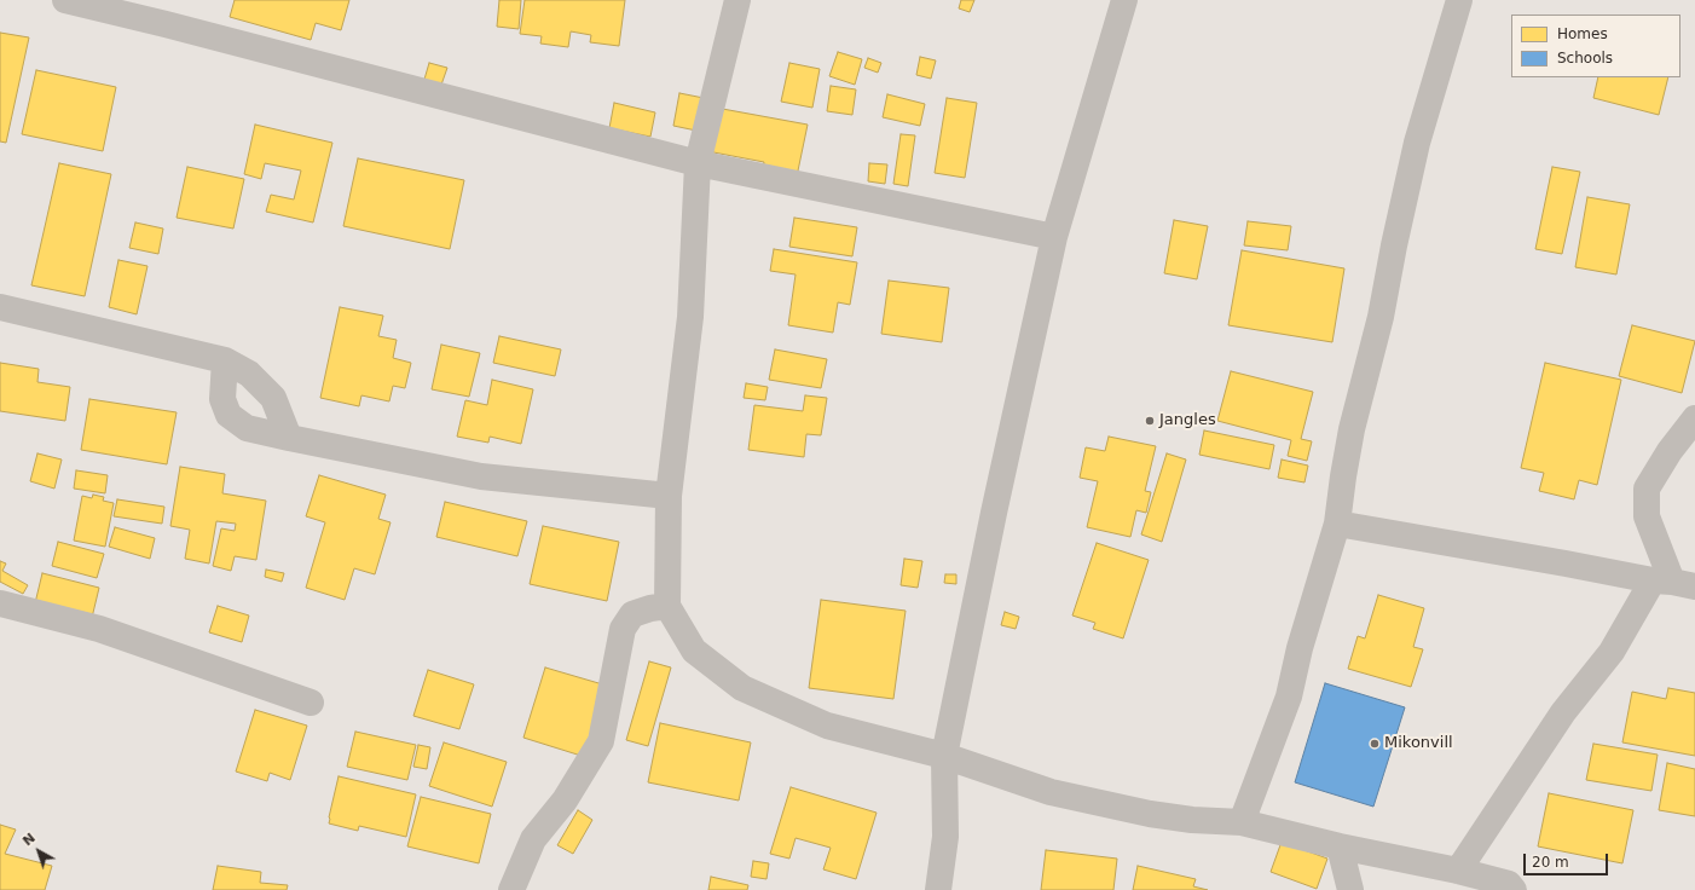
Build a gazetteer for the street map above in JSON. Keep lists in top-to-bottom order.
{
  "places": ["Jangles", "Mikonvill"],
  "legend": ["Homes", "Schools"],
  "scale_bar": "20 m",
  "north": "top left"
}
